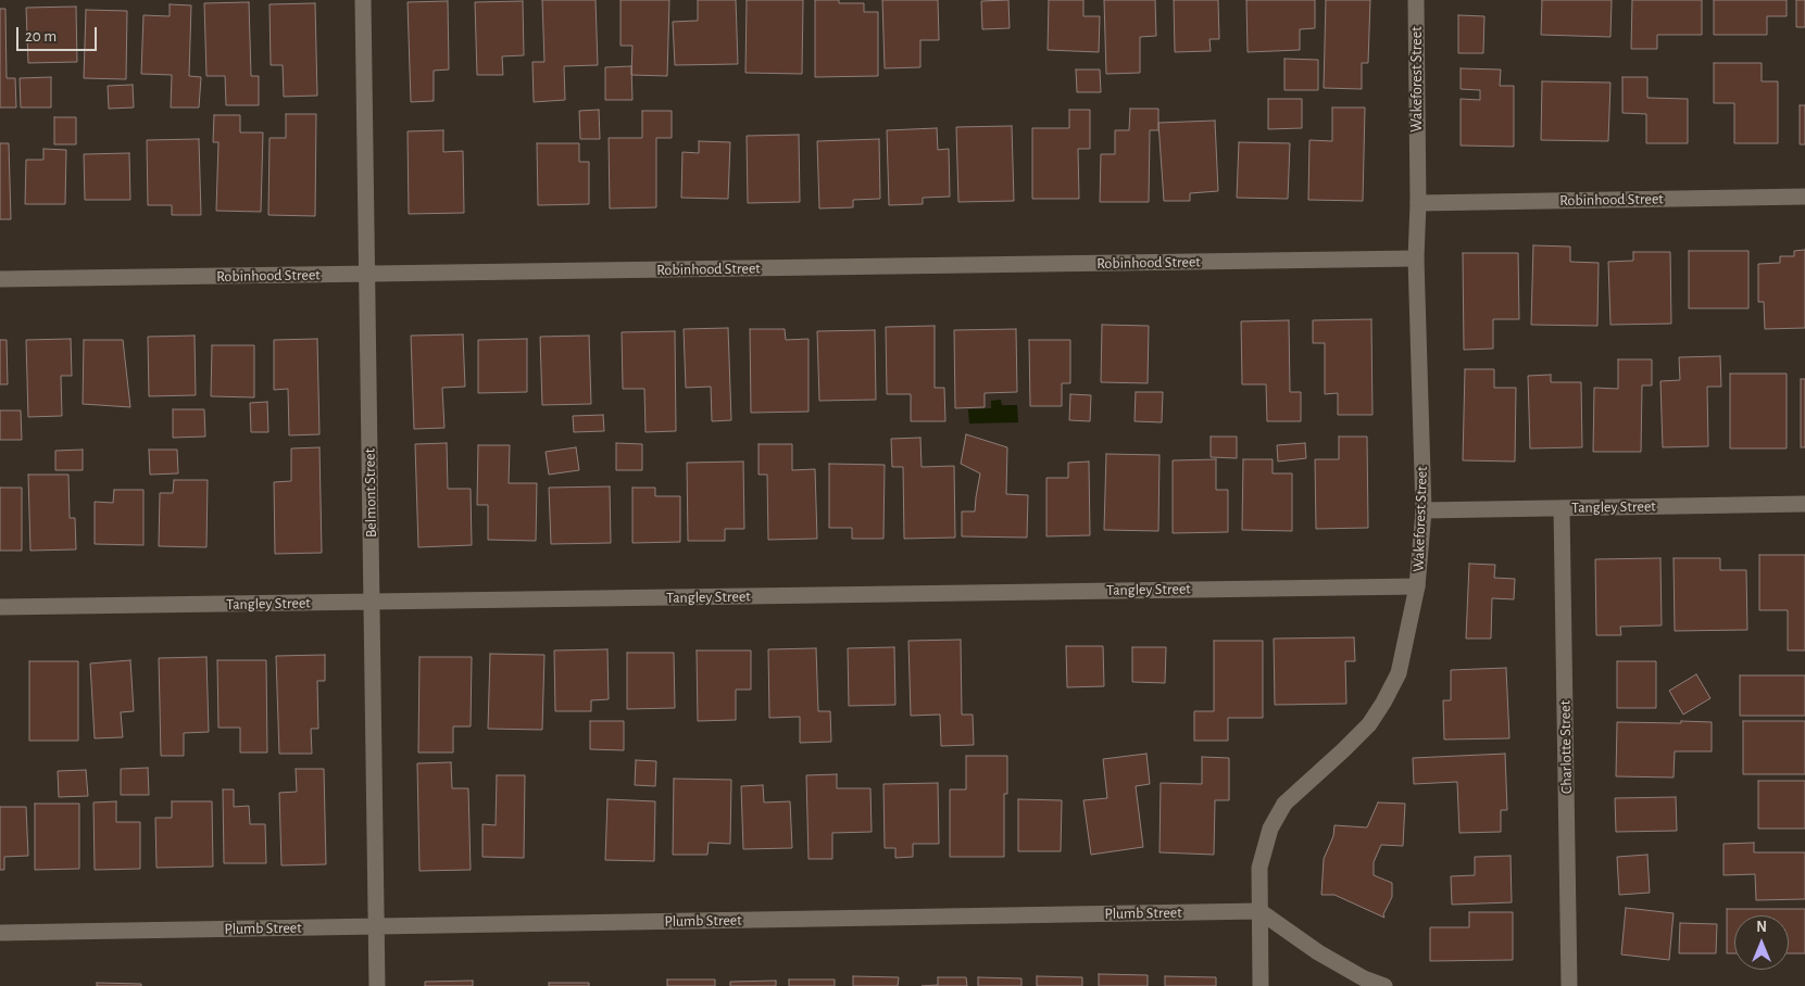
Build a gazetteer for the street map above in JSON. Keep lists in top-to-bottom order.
{
  "streets": {
    "street": [
      "Wakeforest Street",
      "Robinhood Street",
      "Belmont Street",
      "Tangley Street",
      "Charlotte Street",
      "Plumb Street"
    ]
  },
  "crossings": [
    ["Wakeforest Street", "Robinhood Street"],
    ["Wakeforest Street", "Tangley Street"],
    ["Wakeforest Street", "Plumb Street"],
    ["Robinhood Street", "Belmont Street"],
    ["Belmont Street", "Tangley Street"],
    ["Belmont Street", "Plumb Street"],
    ["Tangley Street", "Charlotte Street"]
  ],
  "scale_bar": "20 m",
  "north": "top"
}
